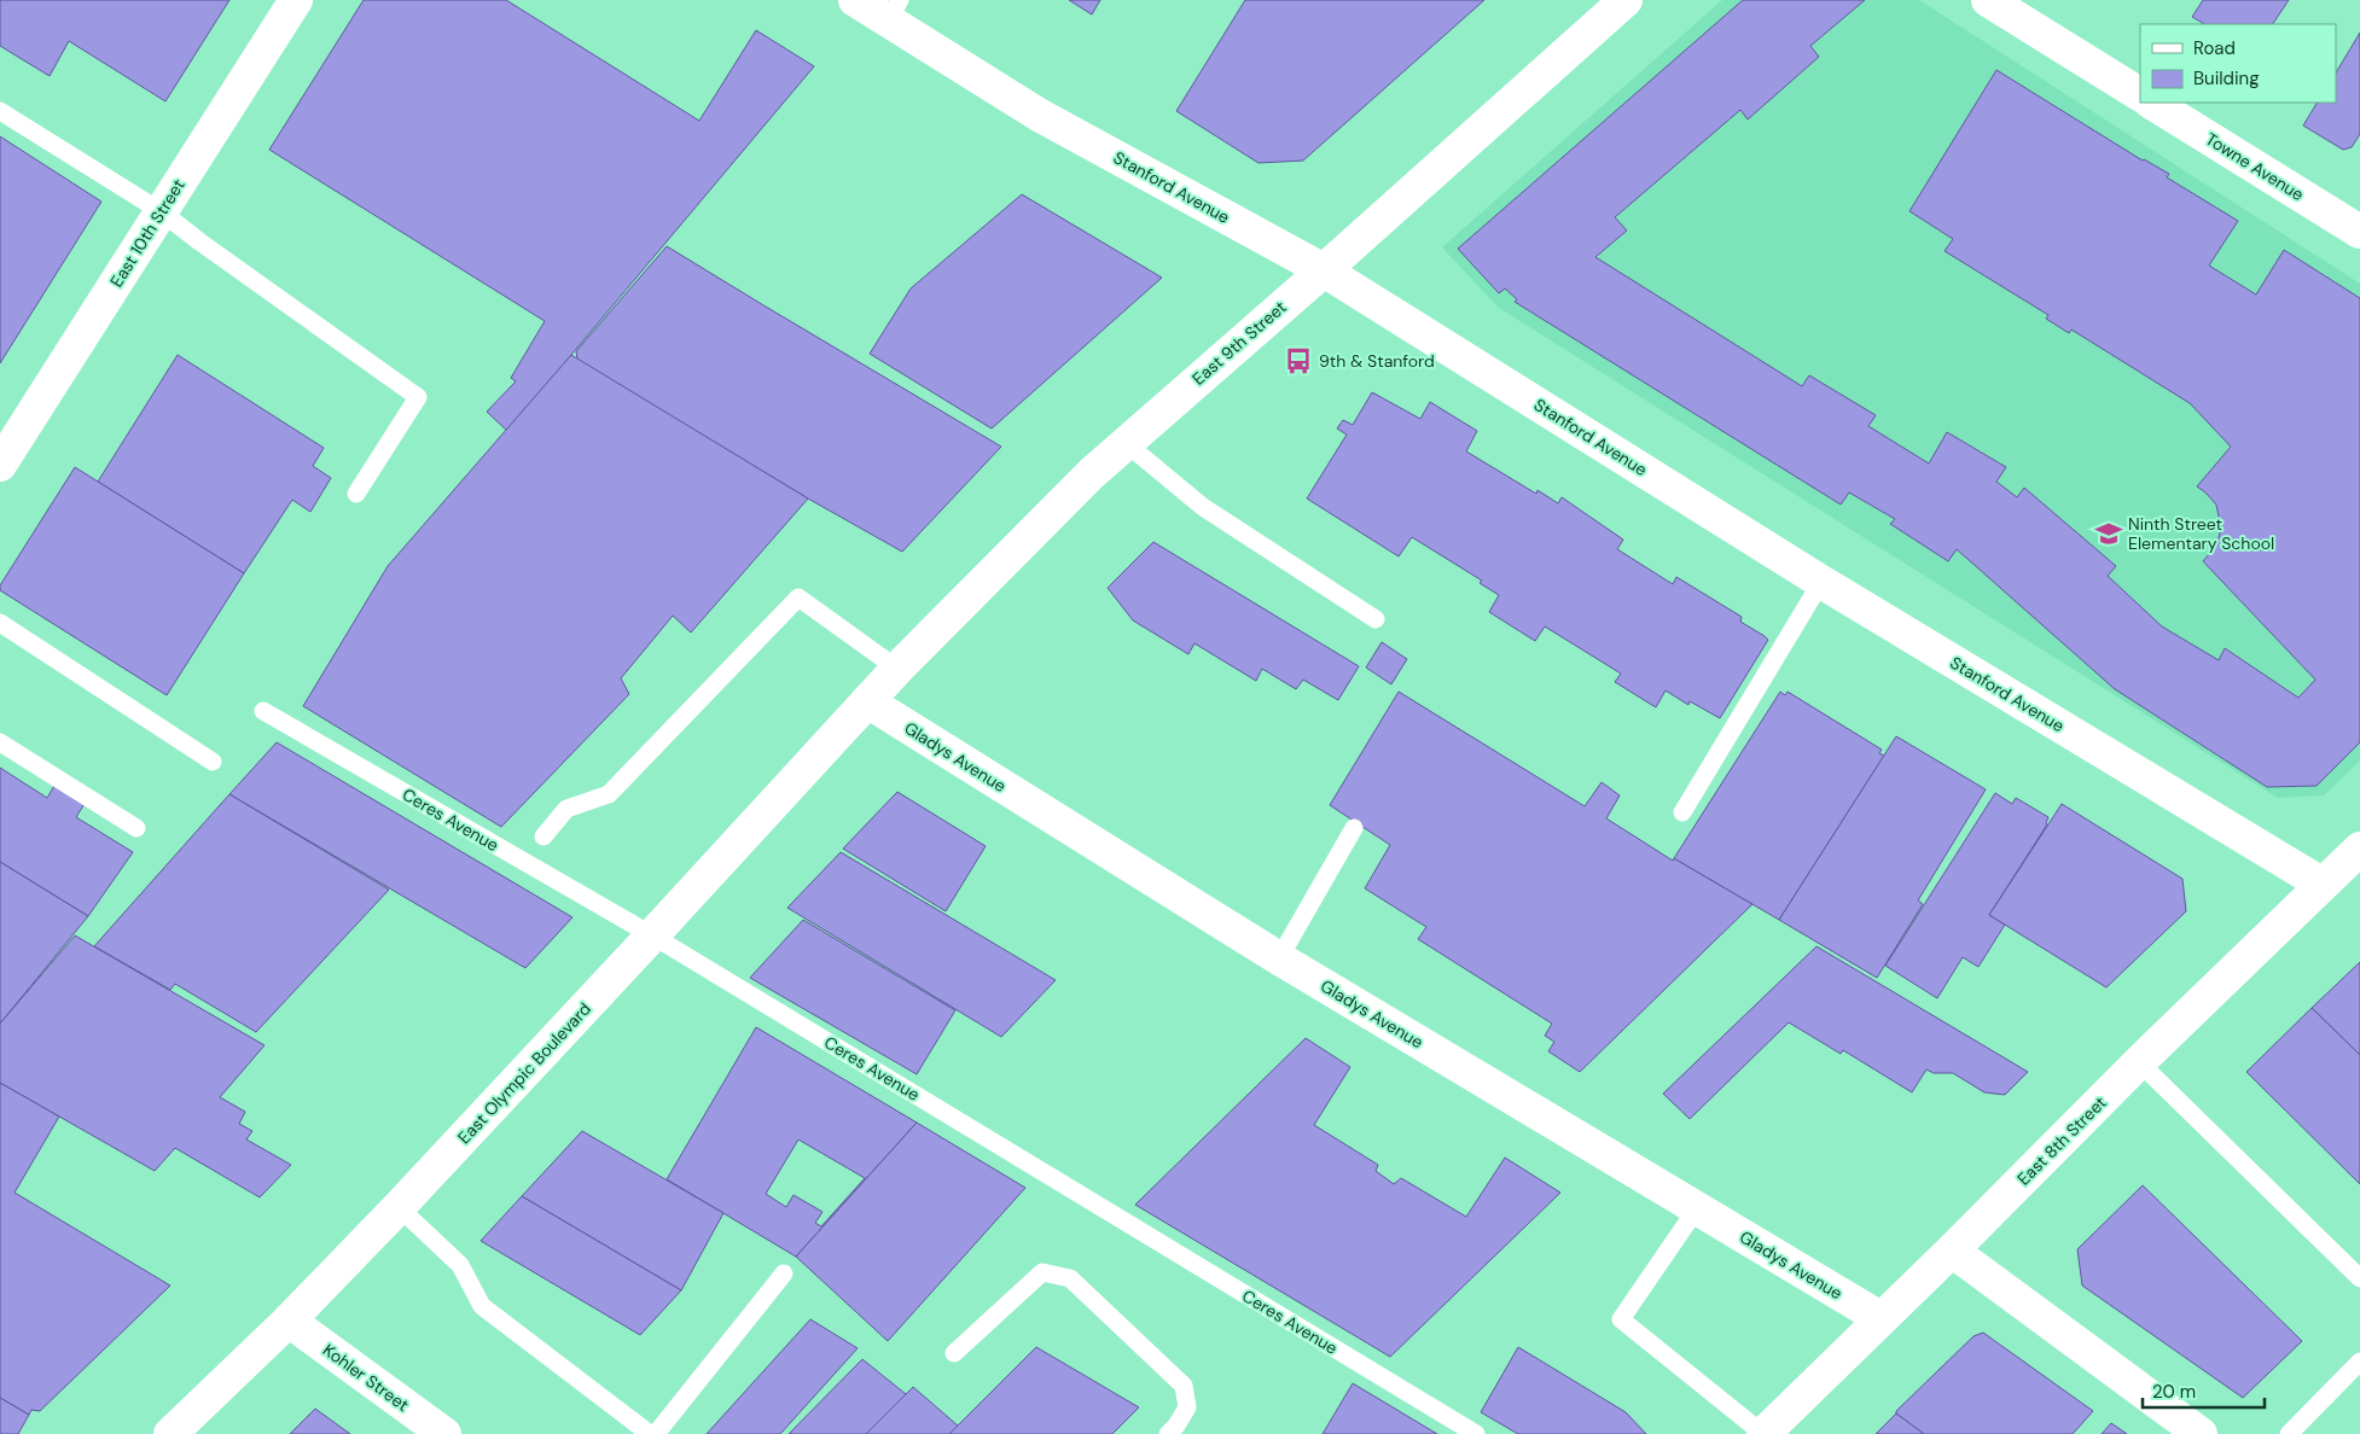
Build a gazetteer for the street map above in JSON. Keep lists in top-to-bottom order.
{
  "streets": {
    "street": [
      "Towne Avenue",
      "Stanford Avenue",
      "East 10th Street",
      "East 9th Street",
      "Gladys Avenue",
      "East Olympic Boulevard",
      "East 8th Street",
      "Kohler Street"
    ],
    "lane": ["Ceres Avenue"]
  },
  "crossings": [
    ["Stanford Avenue", "East 9th Street"],
    ["Stanford Avenue", "East 8th Street"],
    ["East 9th Street", "Gladys Avenue"],
    ["East 9th Street", "East Olympic Boulevard"],
    ["Gladys Avenue", "East Olympic Boulevard"],
    ["Gladys Avenue", "East 8th Street"],
    ["Ceres Avenue", "East Olympic Boulevard"],
    ["East Olympic Boulevard", "Kohler Street"]
  ],
  "places": {
    "bus stop": ["9th & Stanford"],
    "school or university": ["Ninth Street Elementary School"]
  },
  "legend": ["Road", "Building"],
  "scale_bar": "20 m"
}
